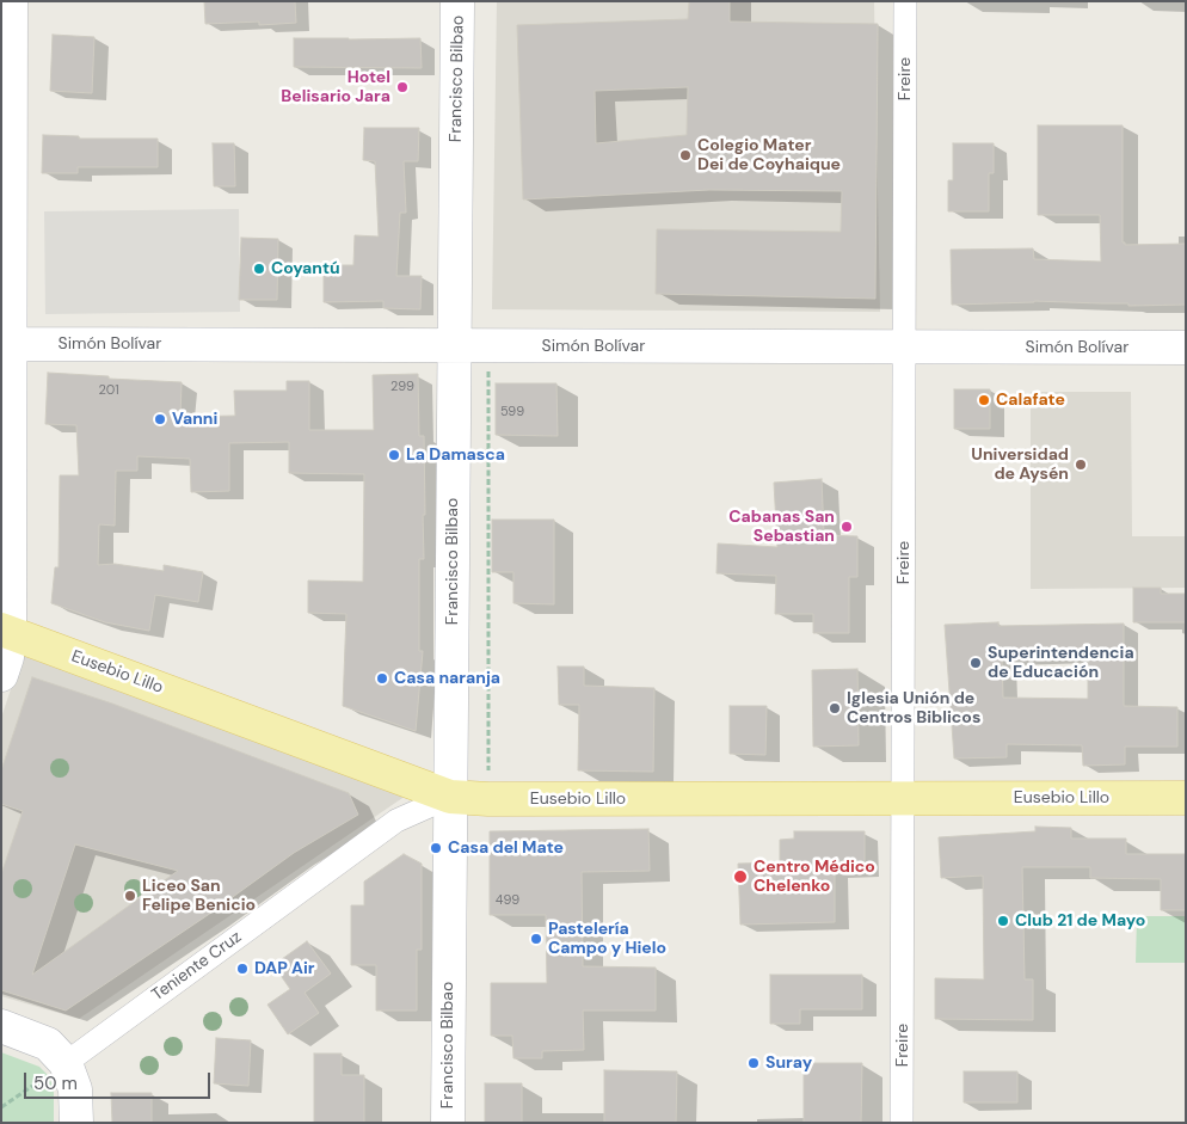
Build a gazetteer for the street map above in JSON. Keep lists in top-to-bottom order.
{
  "streets": {
    "main road": ["Eusebio Lillo"],
    "street": [
      "Francisco Bilbao",
      "Freire",
      "Simón Bolívar",
      "Teniente Cruz"
    ]
  },
  "crossings": [
    ["Francisco Bilbao", "Simón Bolívar"],
    ["Francisco Bilbao", "Eusebio Lillo"],
    ["Francisco Bilbao", "Teniente Cruz"],
    ["Freire", "Simón Bolívar"],
    ["Freire", "Eusebio Lillo"],
    ["Eusebio Lillo", "Teniente Cruz"]
  ],
  "places": [
    "Hotel Belisario Jara",
    "Colegio Mater Dei de Coyhaique",
    "Coyantú",
    "Calafate",
    "Vanni",
    "La Damasca",
    "Universidad de Aysén",
    "Cabanas San Sebastian",
    "Superintendencia de Educación",
    "Casa naranja",
    "Iglesia Unión de Centros Biblicos",
    "Casa del Mate",
    "Centro Médico Chelenko",
    "Liceo San Felipe Benicio",
    "Club 21 de Mayo",
    "Pastelería Campo y Hielo",
    "DAP Air",
    "Suray"
  ],
  "house_numbers": [
    "299",
    "201",
    "599",
    "499"
  ],
  "scale_bar": "50 m"
}
